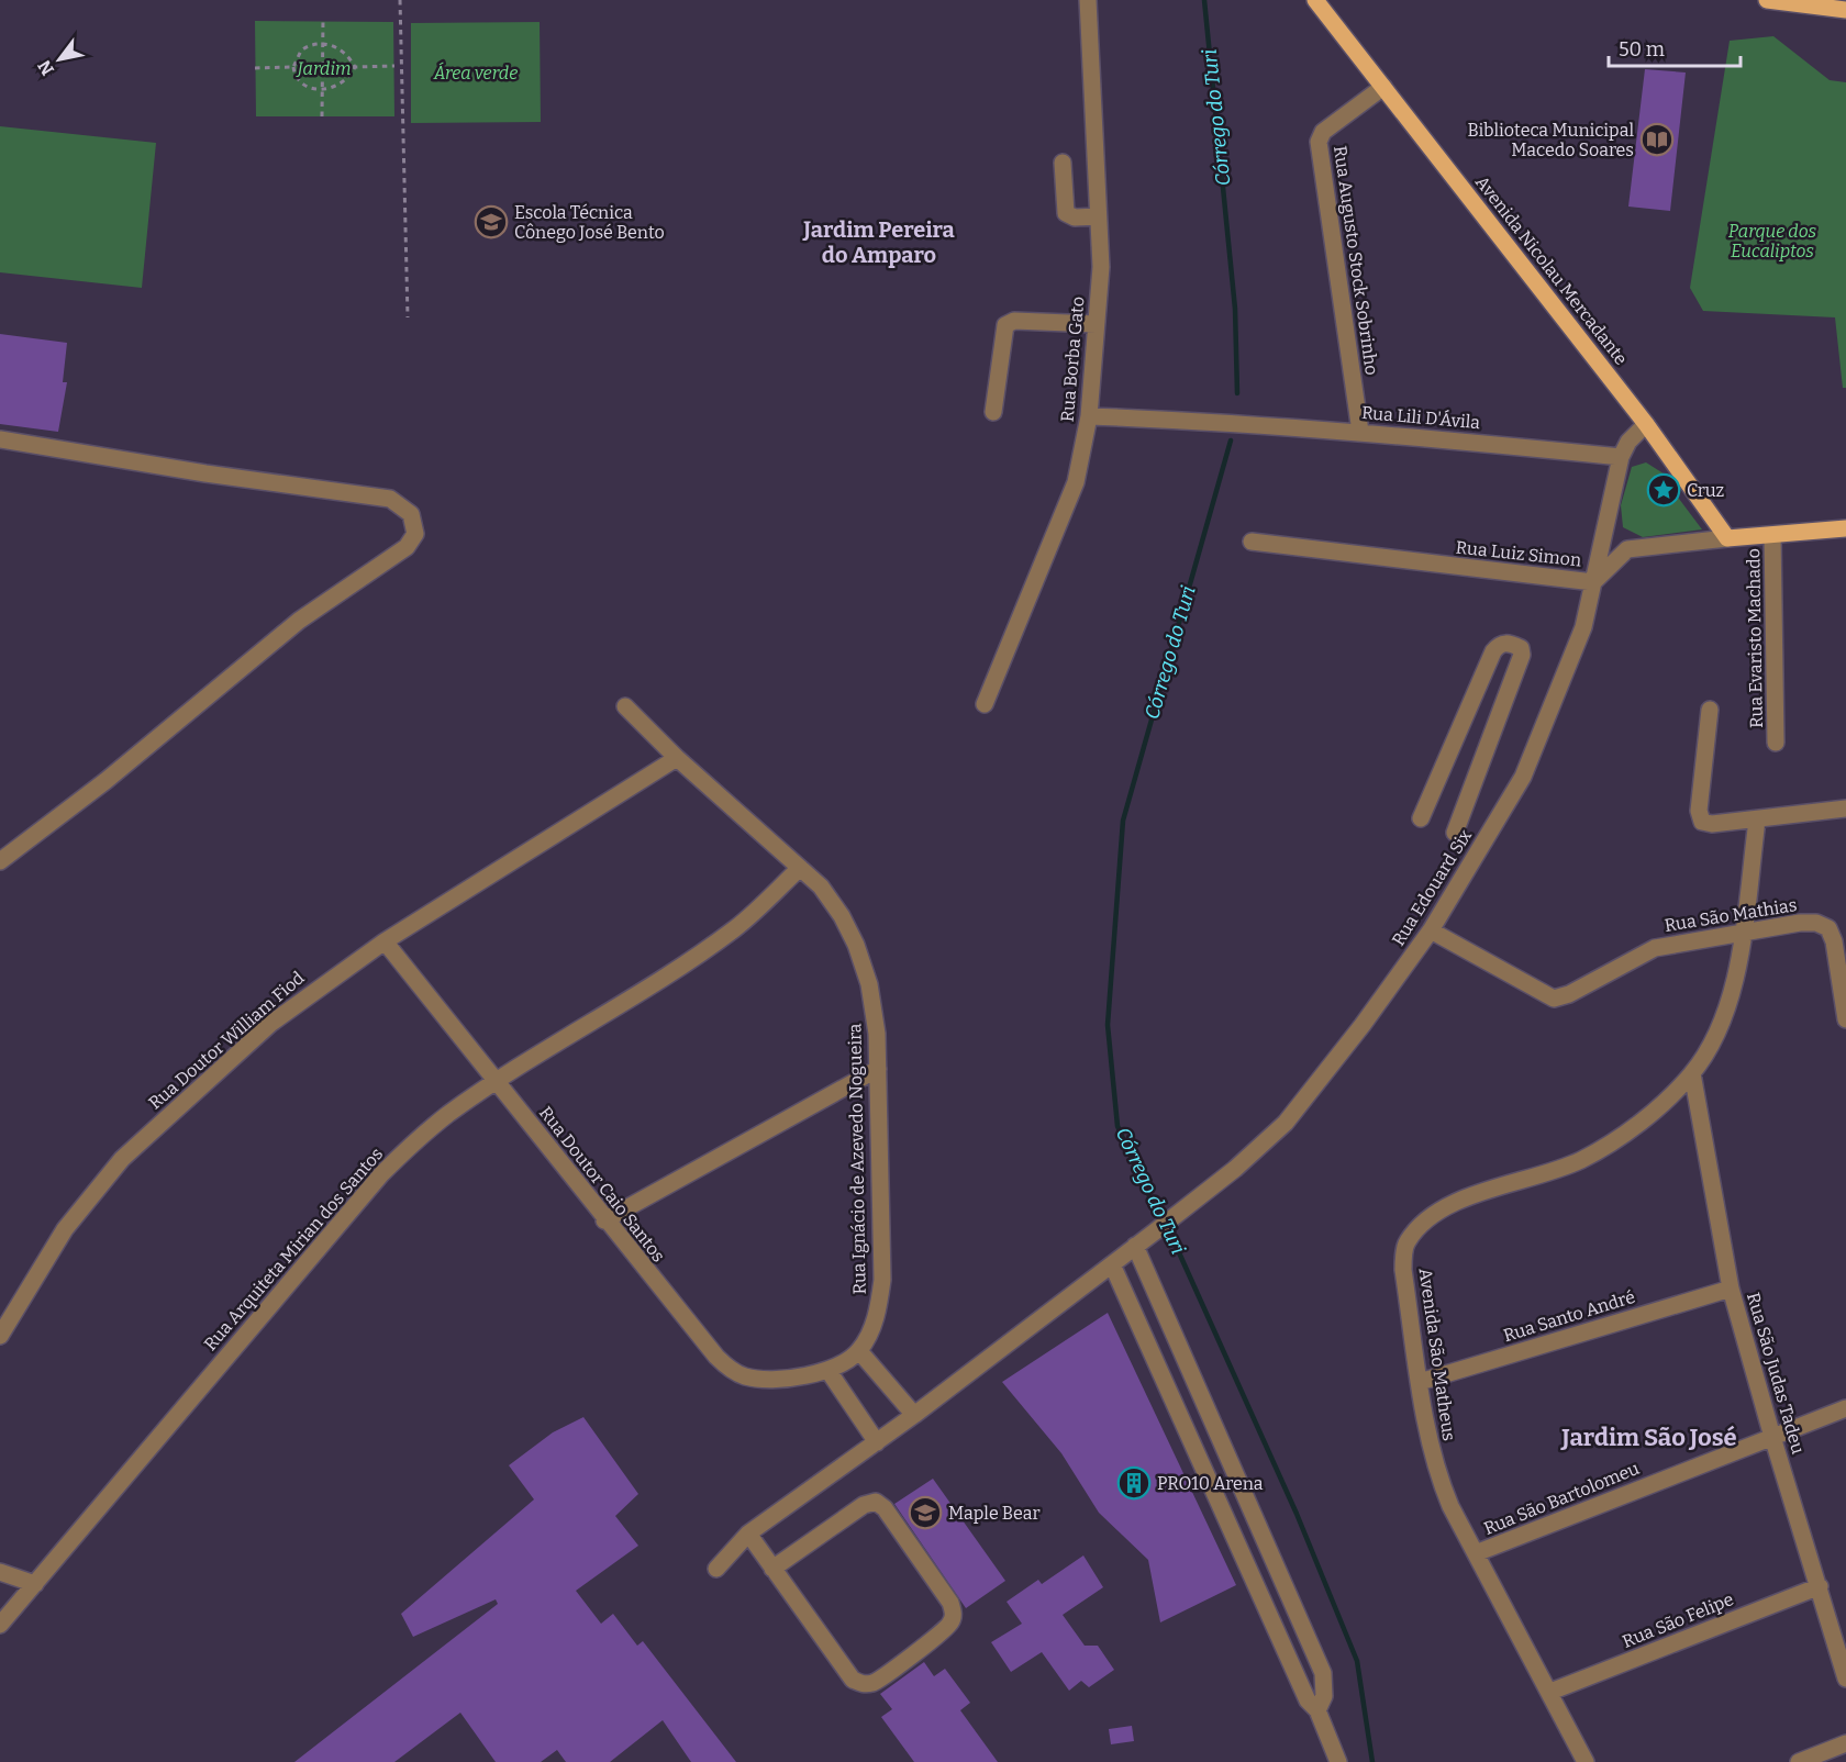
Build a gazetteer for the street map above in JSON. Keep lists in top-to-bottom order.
{
  "streets": {
    "main road": ["Avenida Nicolau Mercadante"],
    "street": [
      "Rua Augusto Stock Sobrinho",
      "Rua Borba Gato",
      "Rua Lili D'Ávila",
      "Rua Luiz Simon",
      "Rua Evaristo Machado",
      "Rua Edouard Six",
      "Rua São Mathias",
      "Rua Doutor William Fiod",
      "Rua Ignácio de Azevedo Nogueira",
      "Rua Doutor Caio Santos",
      "Rua Arquiteta Mirian dos Santos",
      "Rua Santo André",
      "Avenida São Matheus",
      "Rua São Judas Tadeu",
      "Rua São Bartolomeu",
      "Rua São Felipe"
    ]
  },
  "crossings": [
    ["Rua Augusto Stock Sobrinho", "Avenida Nicolau Mercadante"],
    ["Rua Augusto Stock Sobrinho", "Rua Lili D'Ávila"],
    ["Rua Borba Gato", "Rua Lili D'Ávila"],
    ["Rua Lili D'Ávila", "Rua Edouard Six"],
    ["Rua Luiz Simon", "Rua Edouard Six"],
    ["Rua Edouard Six", "Rua São Mathias"],
    ["Rua São Mathias", "Avenida São Matheus"],
    ["Rua Doutor William Fiod", "Rua Ignácio de Azevedo Nogueira"],
    ["Rua Doutor William Fiod", "Rua Doutor Caio Santos"],
    ["Rua Ignácio de Azevedo Nogueira", "Rua Doutor Caio Santos"],
    ["Rua Ignácio de Azevedo Nogueira", "Rua Arquiteta Mirian dos Santos"],
    ["Rua Doutor Caio Santos", "Rua Arquiteta Mirian dos Santos"],
    ["Rua Santo André", "Avenida São Matheus"],
    ["Rua Santo André", "Rua São Judas Tadeu"],
    ["Avenida São Matheus", "Rua São Judas Tadeu"],
    ["Avenida São Matheus", "Rua São Bartolomeu"],
    ["Avenida São Matheus", "Rua São Felipe"],
    ["Rua São Judas Tadeu", "Rua São Bartolomeu"],
    ["Rua São Judas Tadeu", "Rua São Felipe"]
  ],
  "districts": ["Jardim Pereira do Amparo", "Jardim São José"],
  "water": ["Córrego do Turi"],
  "parks": ["Jardim", "Área verde", "Parque dos Eucaliptos"],
  "places": {
    "library": ["Biblioteca Municipal Macedo Soares"],
    "school or university": ["Escola Técnica Cônego José Bento", "Maple Bear"],
    "place": ["Cruz"],
    "building": ["PRO10 Arena"]
  },
  "scale_bar": "50 m",
  "north": "bottom left"
}
